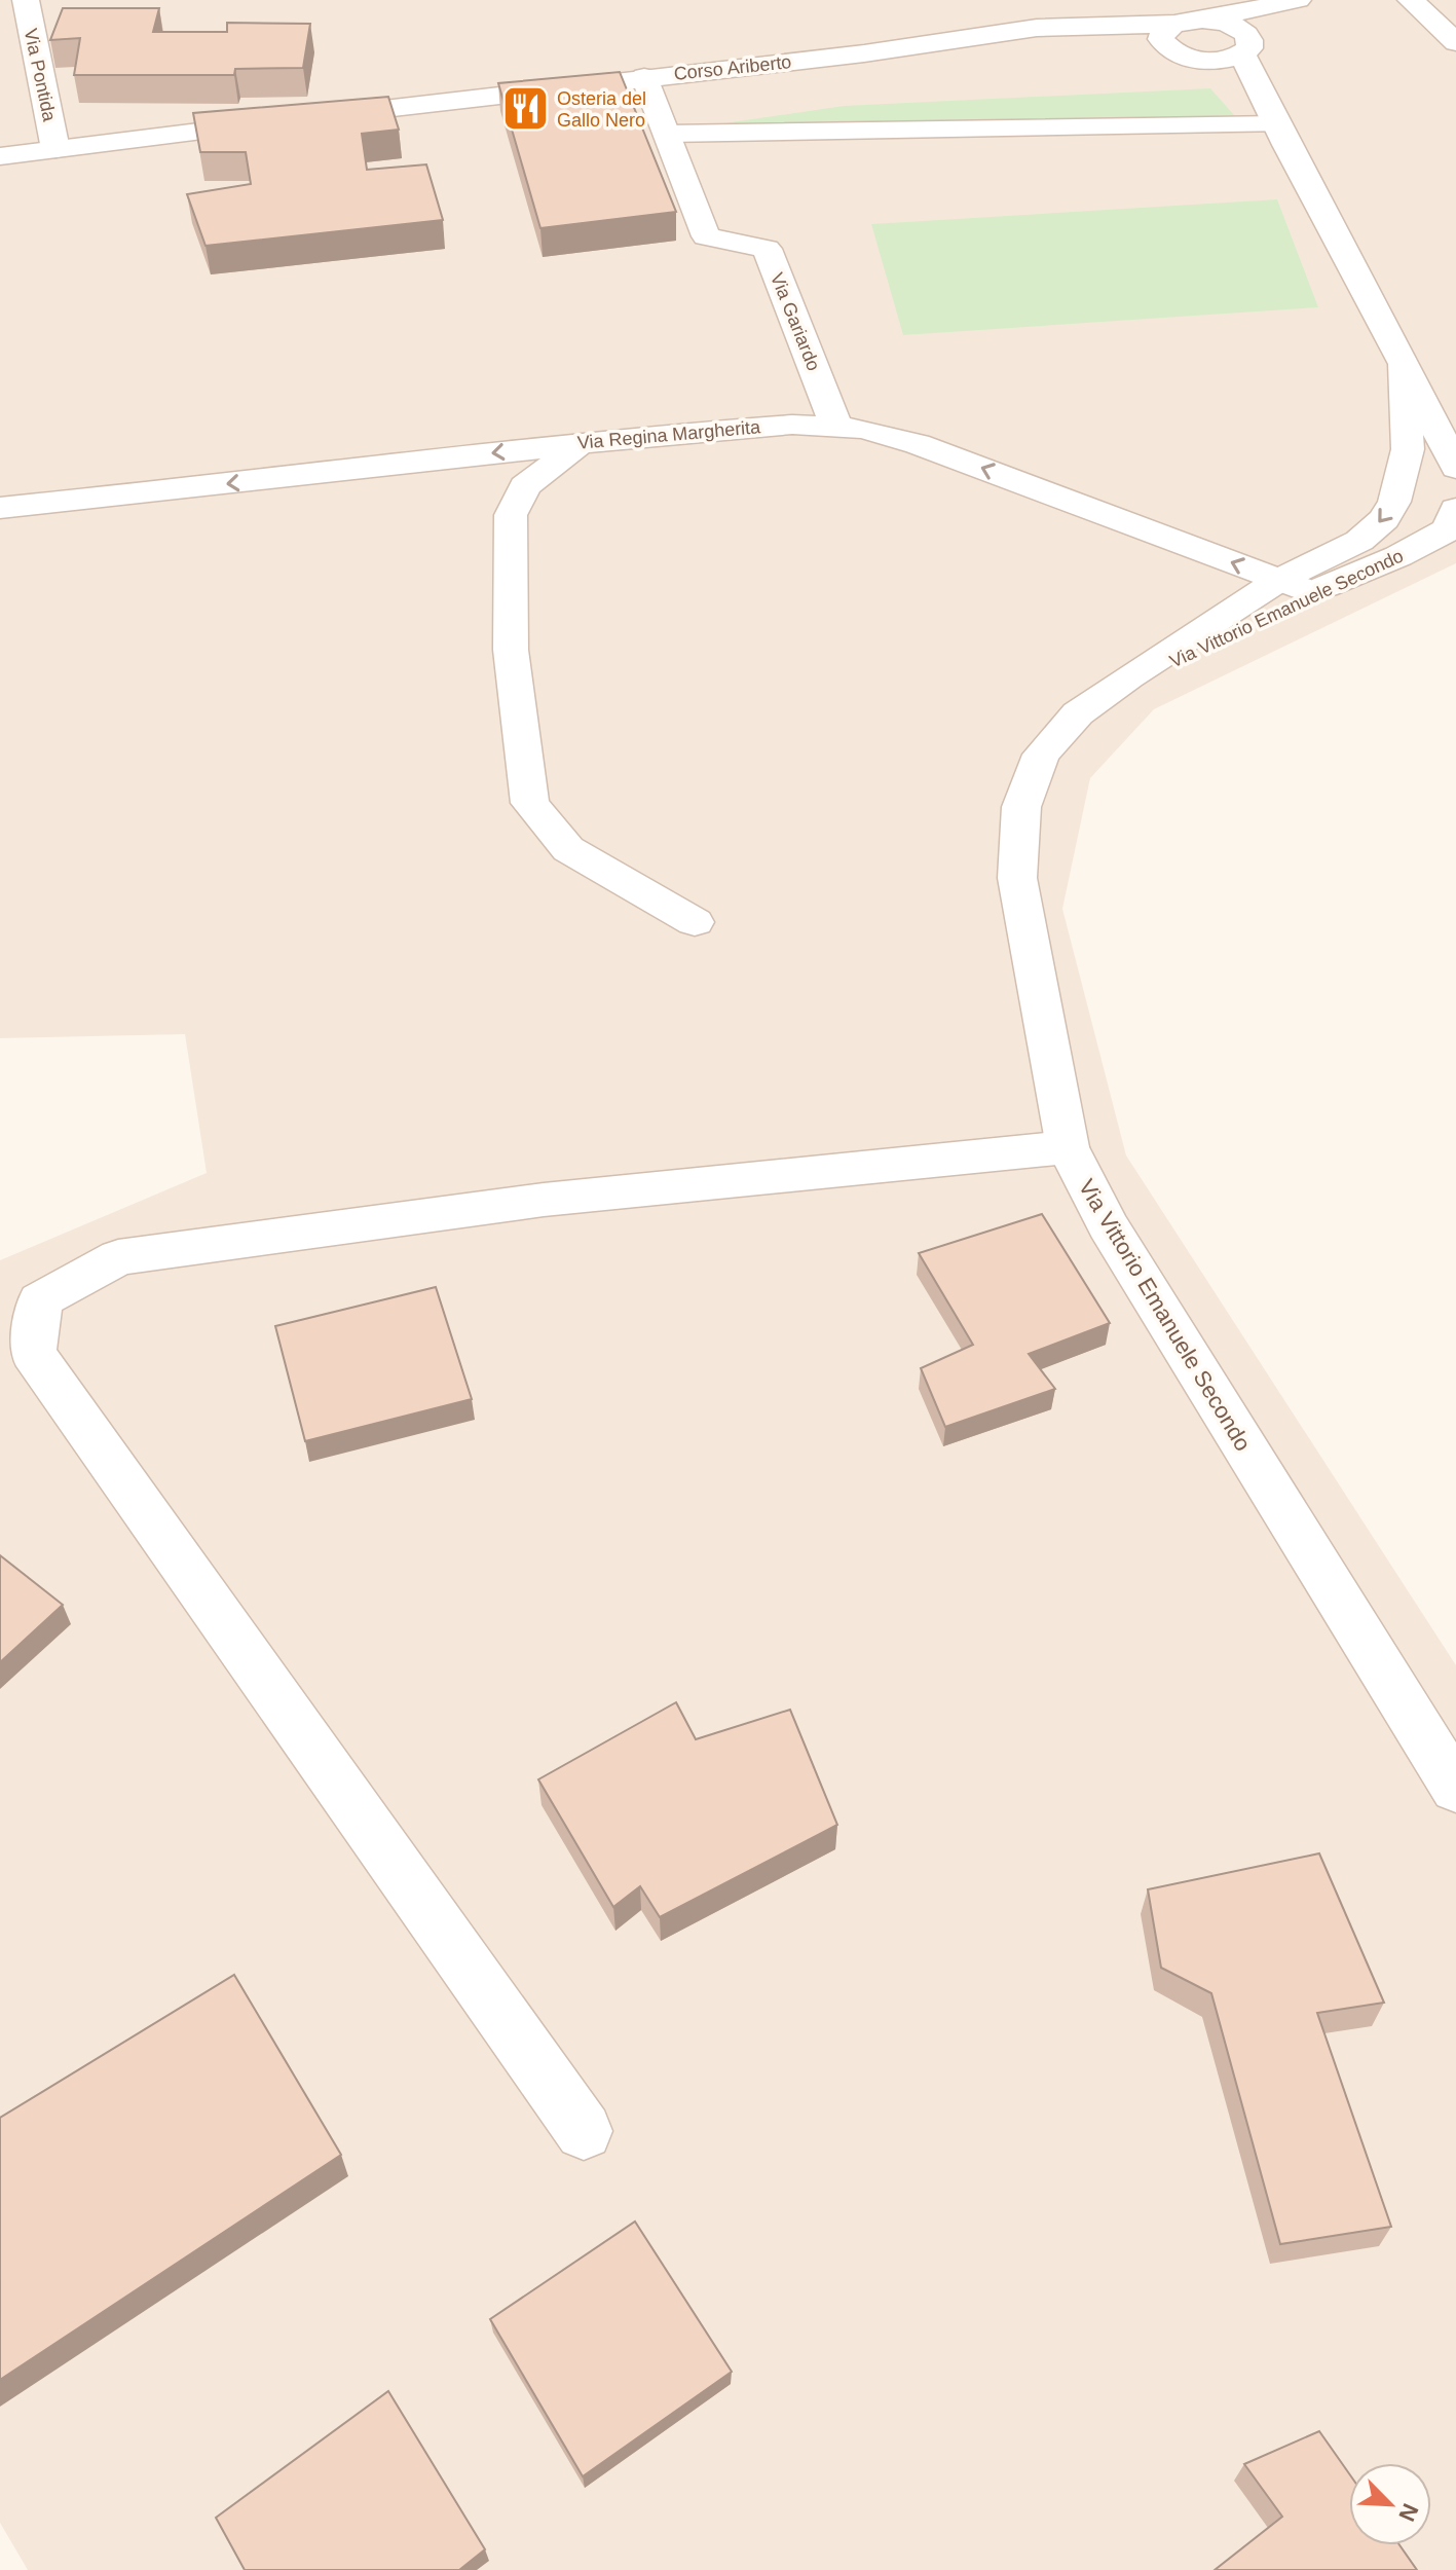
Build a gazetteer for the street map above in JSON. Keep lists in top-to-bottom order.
{
  "streets": {
    "street": [
      "Corso Ariberto",
      "Via Pontida",
      "Via Gariardo",
      "Via Regina Margherita",
      "Via Vittorio Emanuele Secondo"
    ]
  },
  "crossings": [
    ["Corso Ariberto", "Via Gariardo"],
    ["Corso Ariberto", "Via Vittorio Emanuele Secondo"],
    ["Via Gariardo", "Via Regina Margherita"],
    ["Via Regina Margherita", "Via Vittorio Emanuele Secondo"]
  ],
  "places": {
    "restaurant": ["Osteria del Gallo Nero"]
  },
  "north": "bottom right"
}
